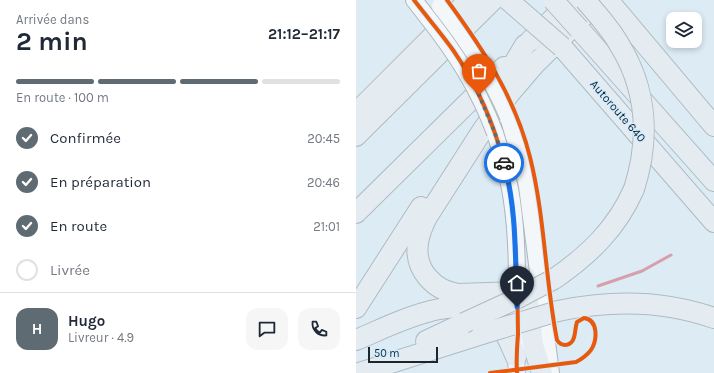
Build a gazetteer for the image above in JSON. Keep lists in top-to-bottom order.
{
  "streets": {
    "highway": ["Autoroute 640"]
  },
  "scale_bar": "50 m",
  "page": {
    "heading": ["2 min", "Arrivée dans", "21:12–21:17"],
    "panel": ["Hugo", "Livreur · 4.9"],
    "bar": "En route · 100 m",
    "list": [
      ["Confirmée", "20:45"],
      ["En préparation", "20:46"],
      ["En route", "21:01"],
      "Livrée"
    ],
    "round": "H",
    "scale": "50 m"
  }
}
